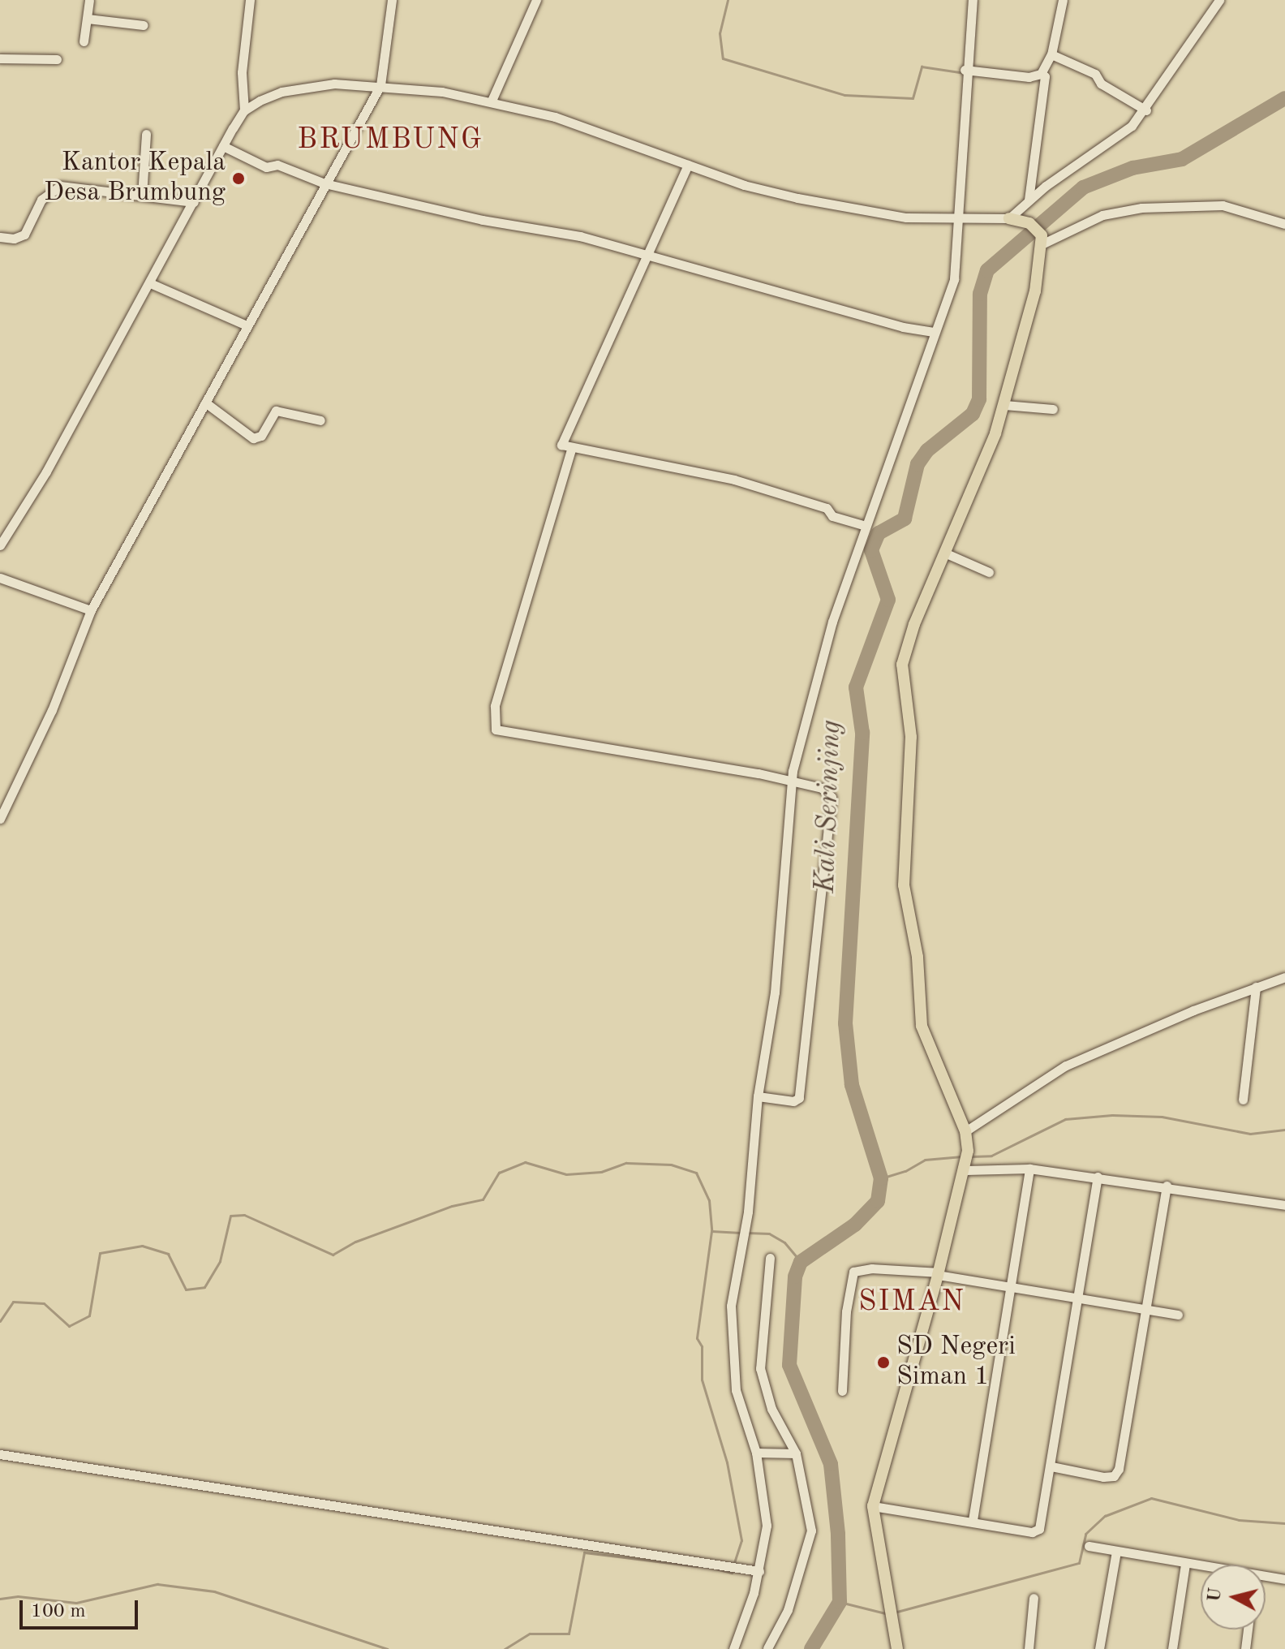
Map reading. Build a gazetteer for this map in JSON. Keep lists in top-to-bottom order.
{
  "districts": ["BRUMBUNG", "SIMAN"],
  "water": ["Kali Serinjing"],
  "places": ["Kantor Kepala Desa Brumbung", "SD Negeri Siman 1"],
  "scale_bar": "100 m",
  "north": "left"
}
